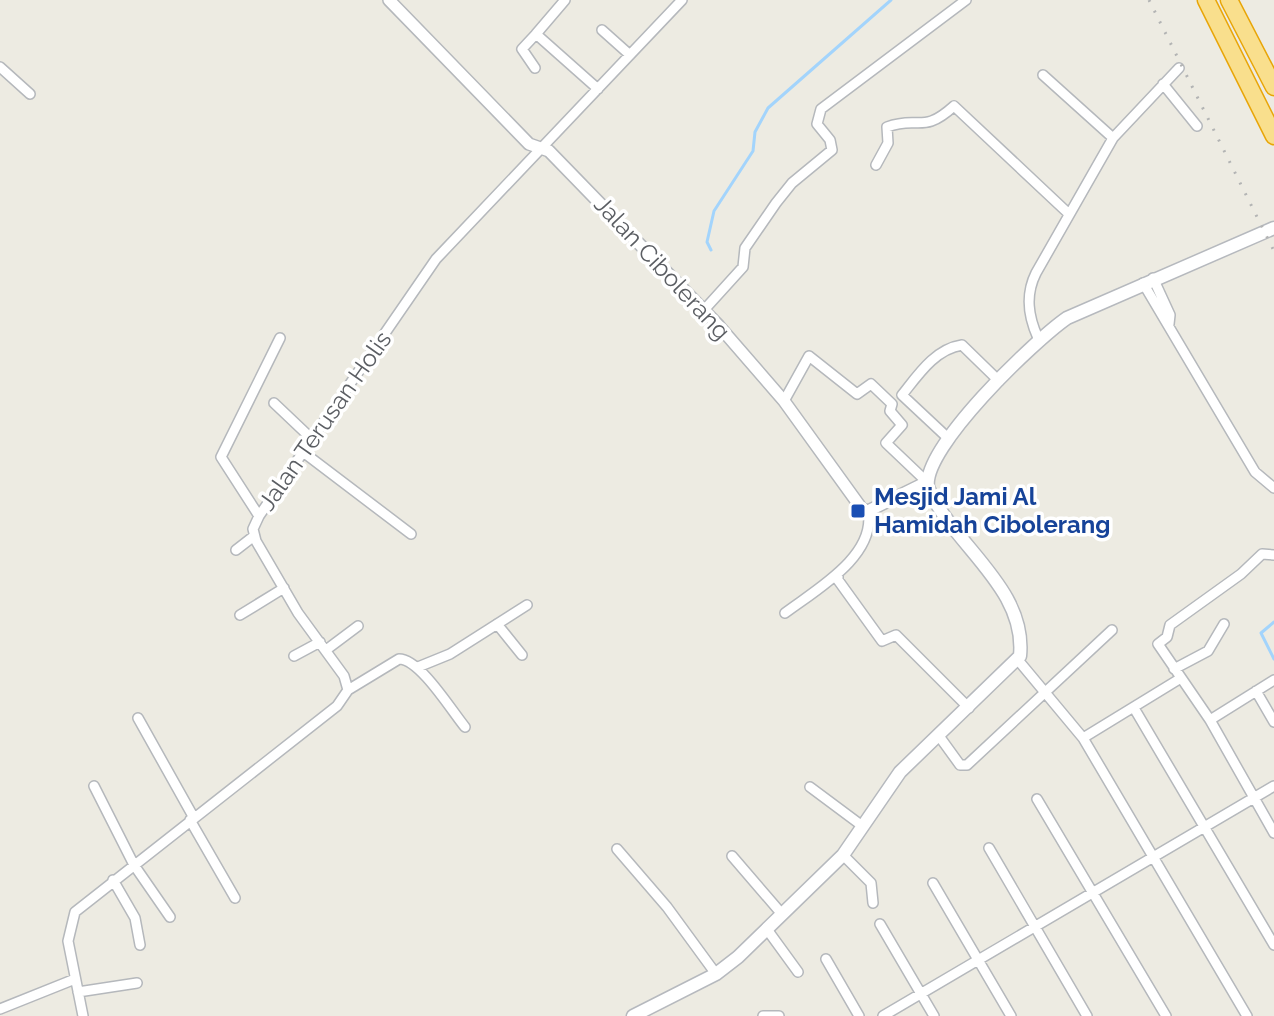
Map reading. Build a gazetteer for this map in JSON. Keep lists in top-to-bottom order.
{
  "streets": {
    "street": ["Jalan Cibolerang", "Jalan Terusan Holis"]
  },
  "crossings": [
    ["Jalan Cibolerang", "Jalan Terusan Holis"]
  ],
  "places": {
    "transit": ["Mesjid Jami Al Hamidah Cibolerang"]
  }
}
